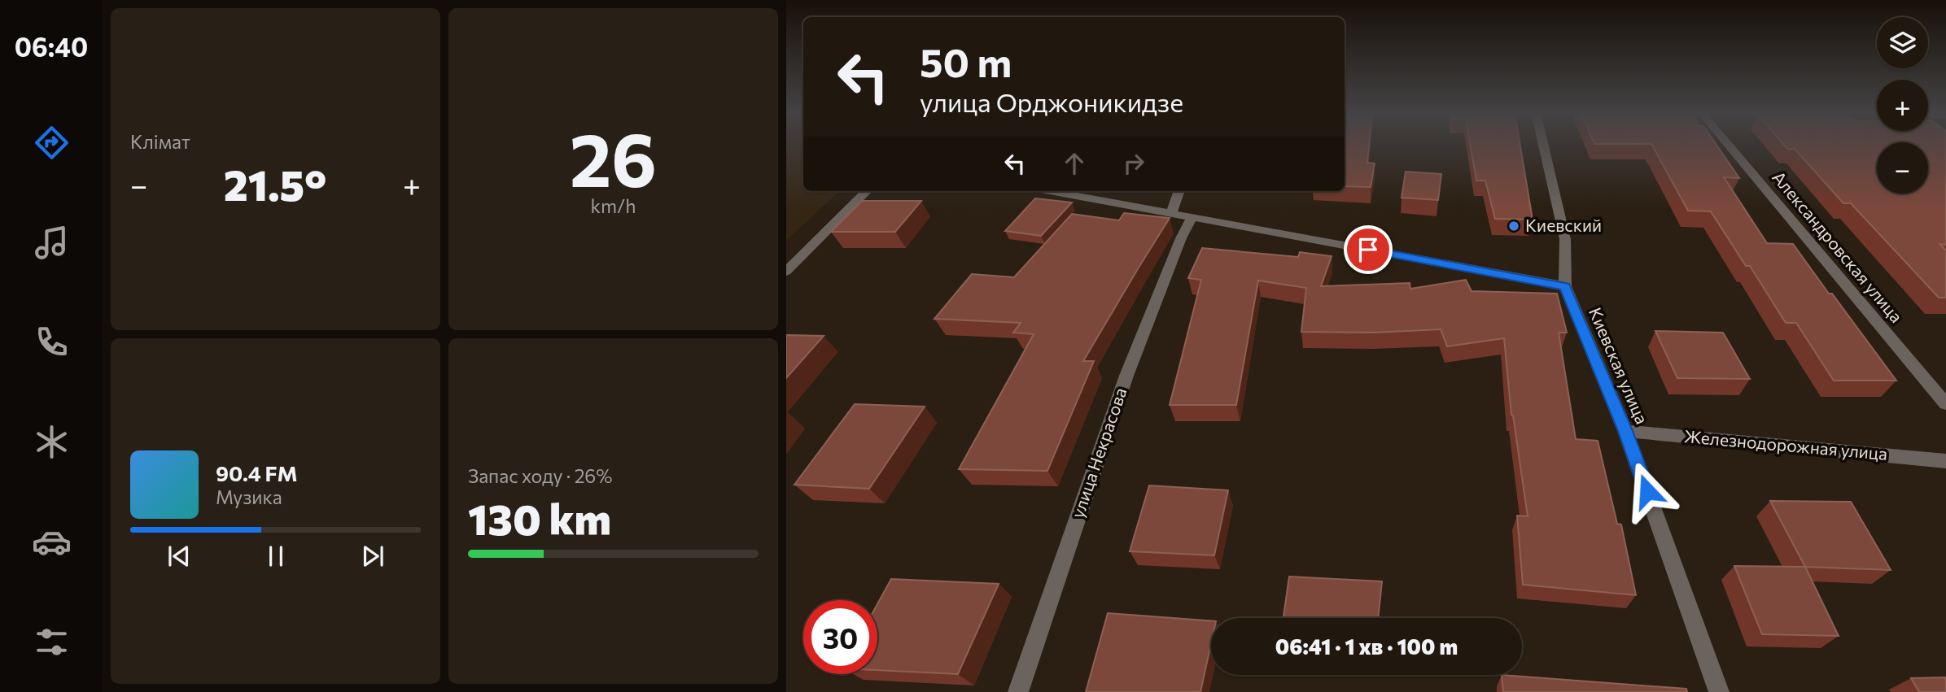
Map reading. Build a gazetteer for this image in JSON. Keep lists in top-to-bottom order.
{
  "streets": {
    "street": [
      "Александровская улица",
      "Киевская улица",
      "Железнодорожная улица",
      "улица Некрасова"
    ]
  },
  "crossings": [
    ["Киевская улица", "Железнодорожная улица"]
  ],
  "places": ["Киевский"],
  "page": {
    "tabs": "06:40",
    "tile": [
      "Клімат",
      ["26", "km/h"],
      ["Запас ходу · 26%", "130 km"]
    ],
    "map_buttons": ["+", "−"],
    "turn": ["50 m", "улица Орджоникидзе"],
    "heat": ["−", "21.5°", "+"],
    "song": ["90.4 FM", "Музика"],
    "limit": "30",
    "trip": "06:41 · 1 хв · 100 m"
  }
}
